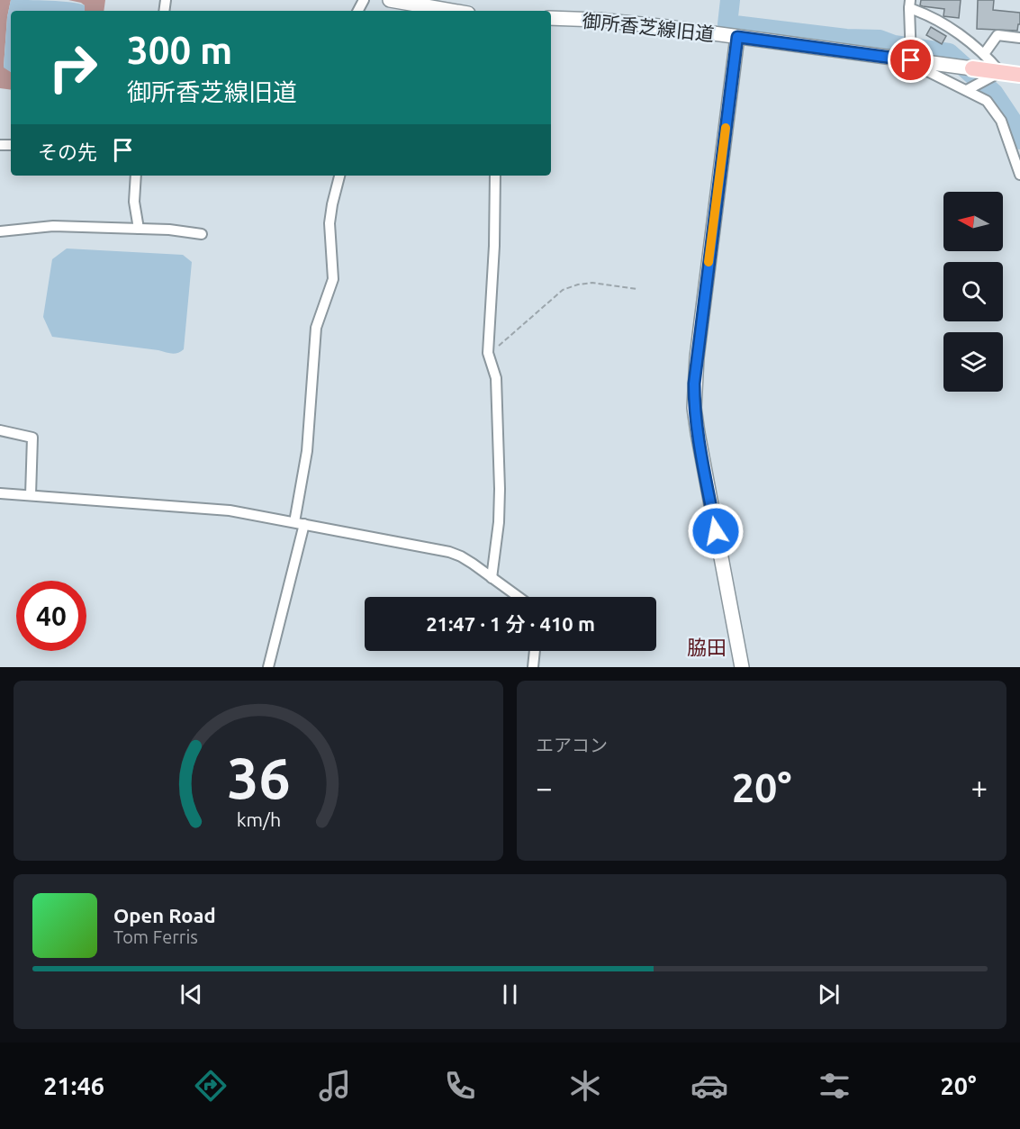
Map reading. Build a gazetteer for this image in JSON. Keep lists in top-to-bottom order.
{
  "streets": {
    "street": ["御所香芝線旧道"]
  },
  "districts": ["脇田"],
  "north": "left",
  "page": {
    "turn": ["300 m", "御所香芝線旧道"],
    "then": "その先",
    "limit": "40",
    "trip": "21:47 · 1 分 · 410 m",
    "tile": "エアコン",
    "heat": ["−", "20°", "+"],
    "song": ["Open Road", "Tom Ferris"],
    "tabs": ["21:46", "20°"],
    "gauge": ["36", "km/h"]
  }
}
